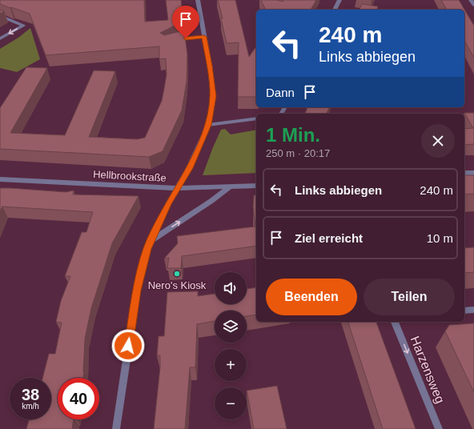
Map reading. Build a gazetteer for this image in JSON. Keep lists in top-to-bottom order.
{
  "streets": {
    "street": ["Hellbrookstraße", "Harzensweg"]
  },
  "one_way": ["Harzensweg"],
  "places": ["Nero's Kiosk"],
  "page": {
    "turn": ["240 m", "Links abbiegen"],
    "then": "Dann",
    "heading": ["1 Min.", "250 m · 20:17"],
    "list": [
      {
        "name": "Links abbiegen",
        "value": "240 m"
      },
      {
        "name": "Ziel erreicht",
        "value": "10 m"
      }
    ],
    "map_buttons": ["+", "−"],
    "buttons": ["Beenden", "Teilen"],
    "speed": "38 km/h",
    "limit": "40"
  }
}
